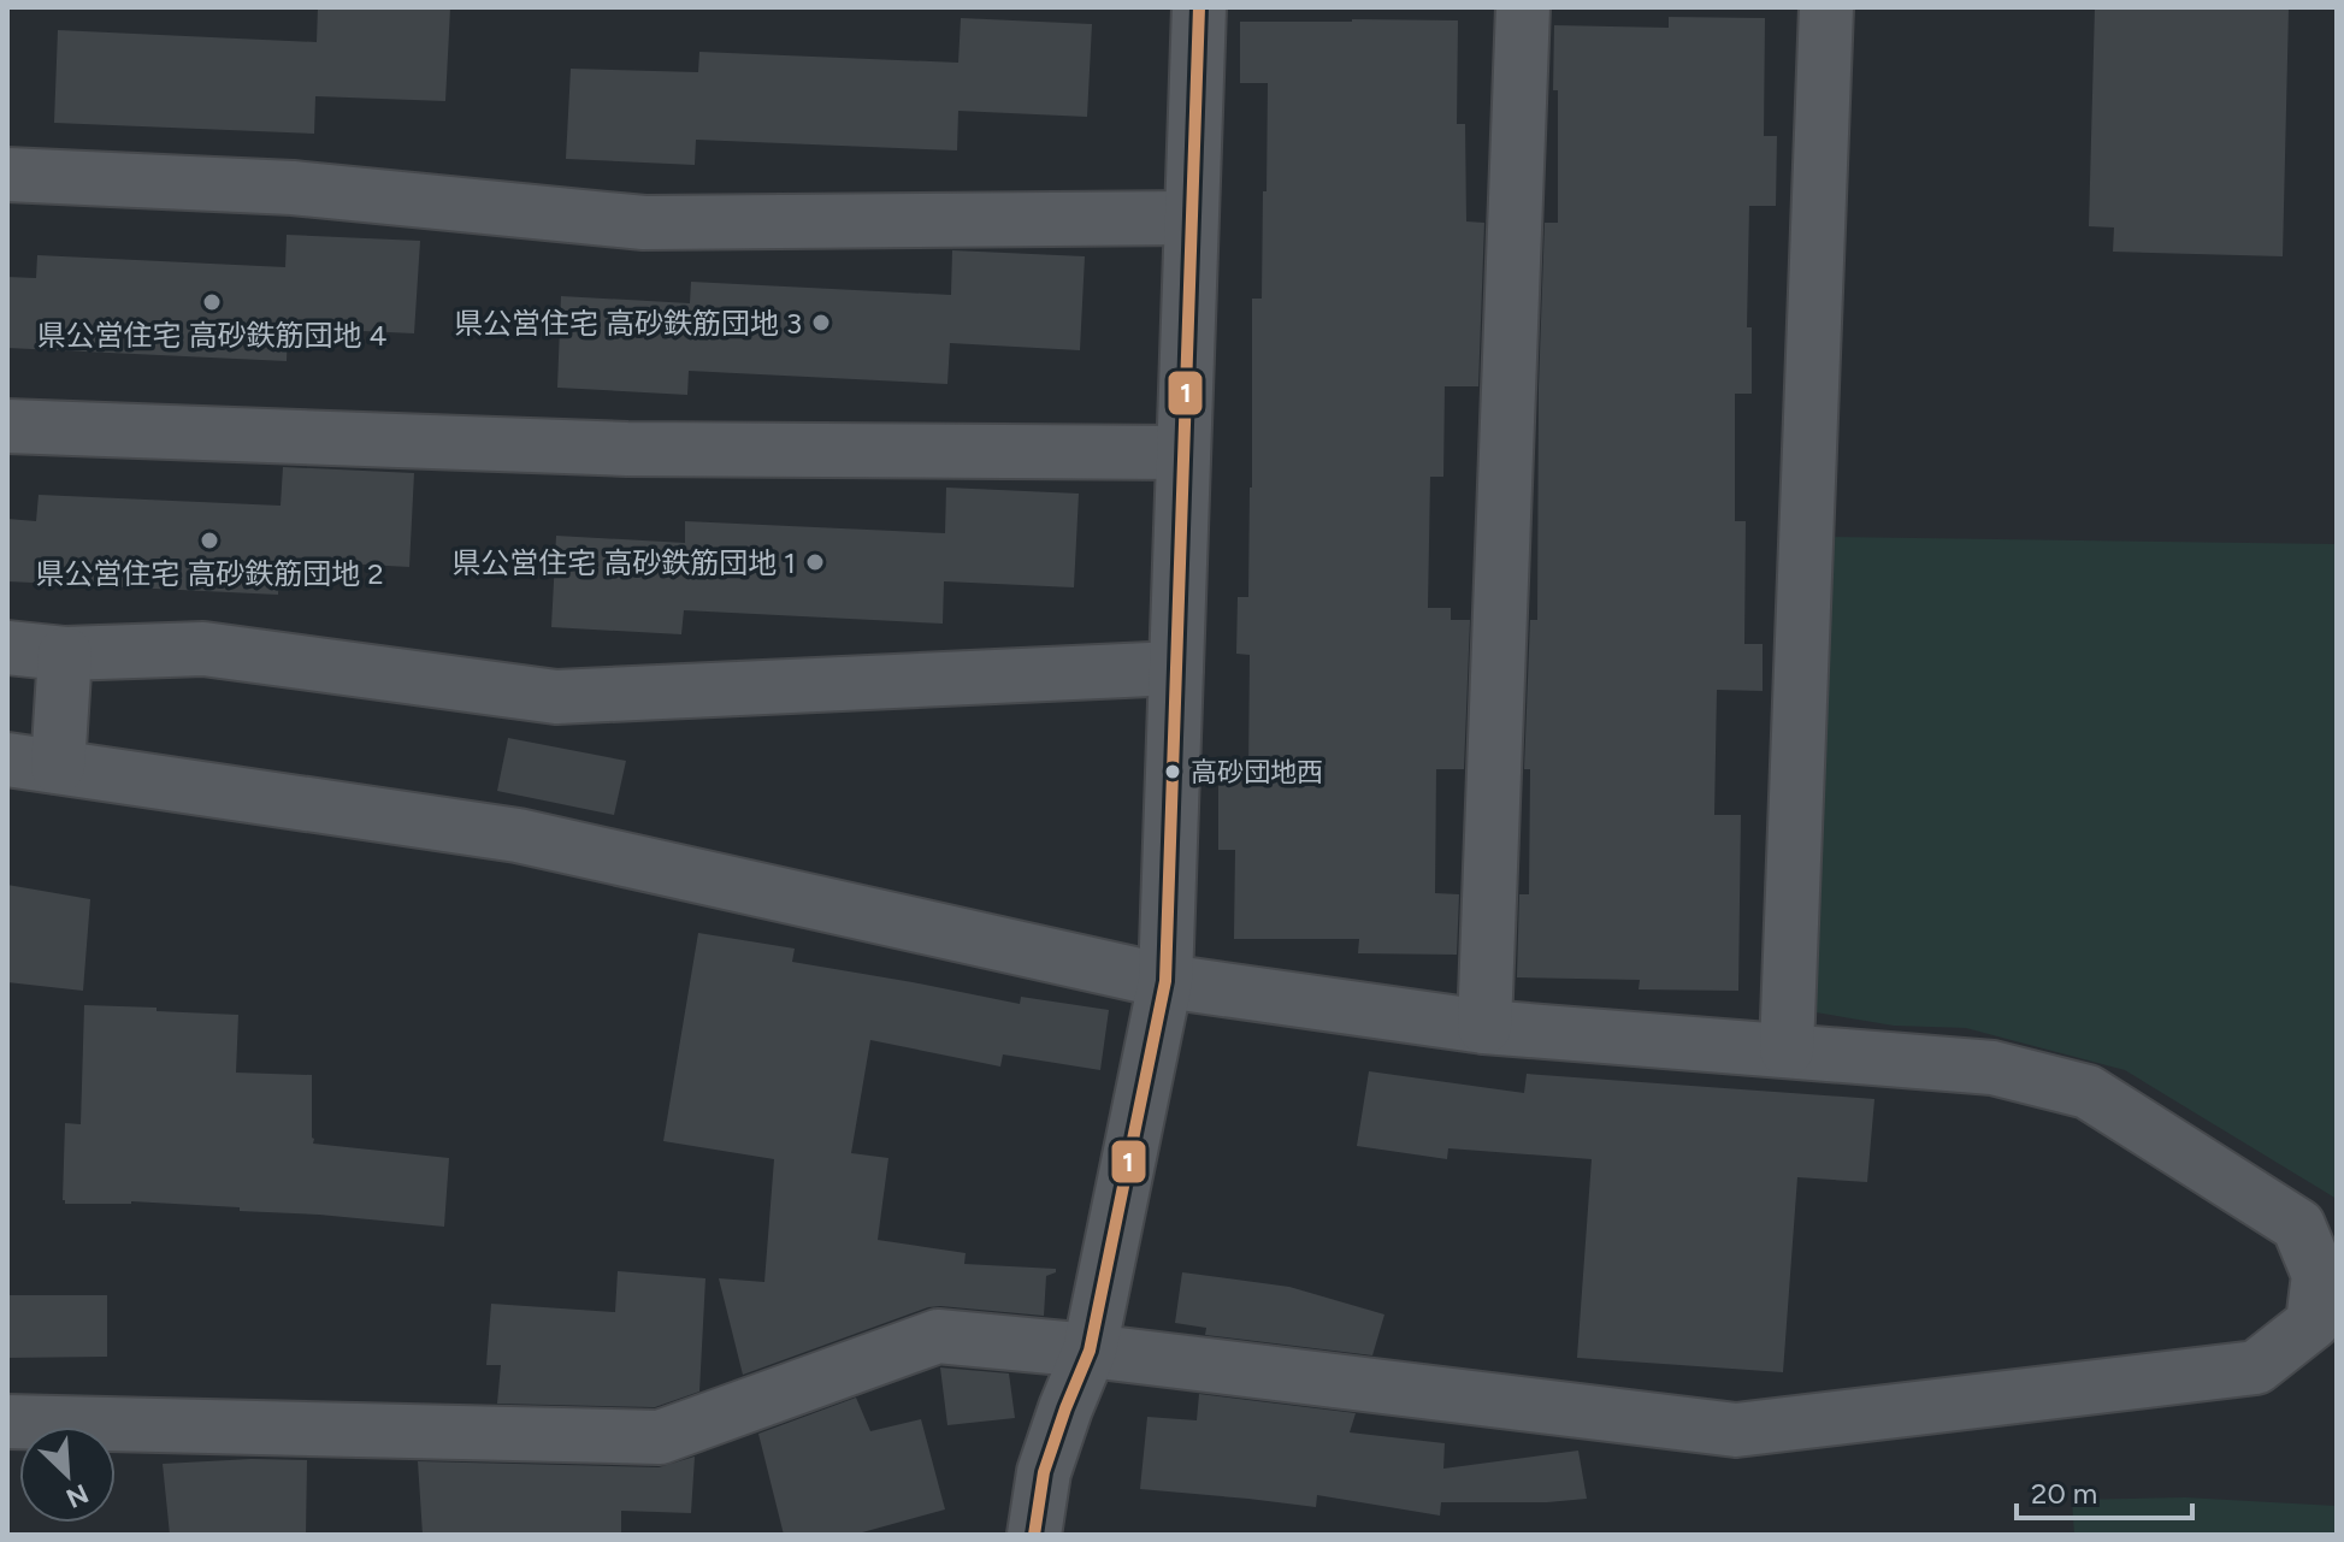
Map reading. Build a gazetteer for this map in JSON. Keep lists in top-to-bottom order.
{
  "places": [
    "県公営住宅 高砂鉄筋団地 4",
    "県公営住宅 高砂鉄筋団地 3",
    "県公営住宅 高砂鉄筋団地 2",
    "県公営住宅 高砂鉄筋団地 1",
    "高砂団地西"
  ],
  "lines": ["transit line 1"],
  "scale_bar": "20 m",
  "north": "bottom right"
}
